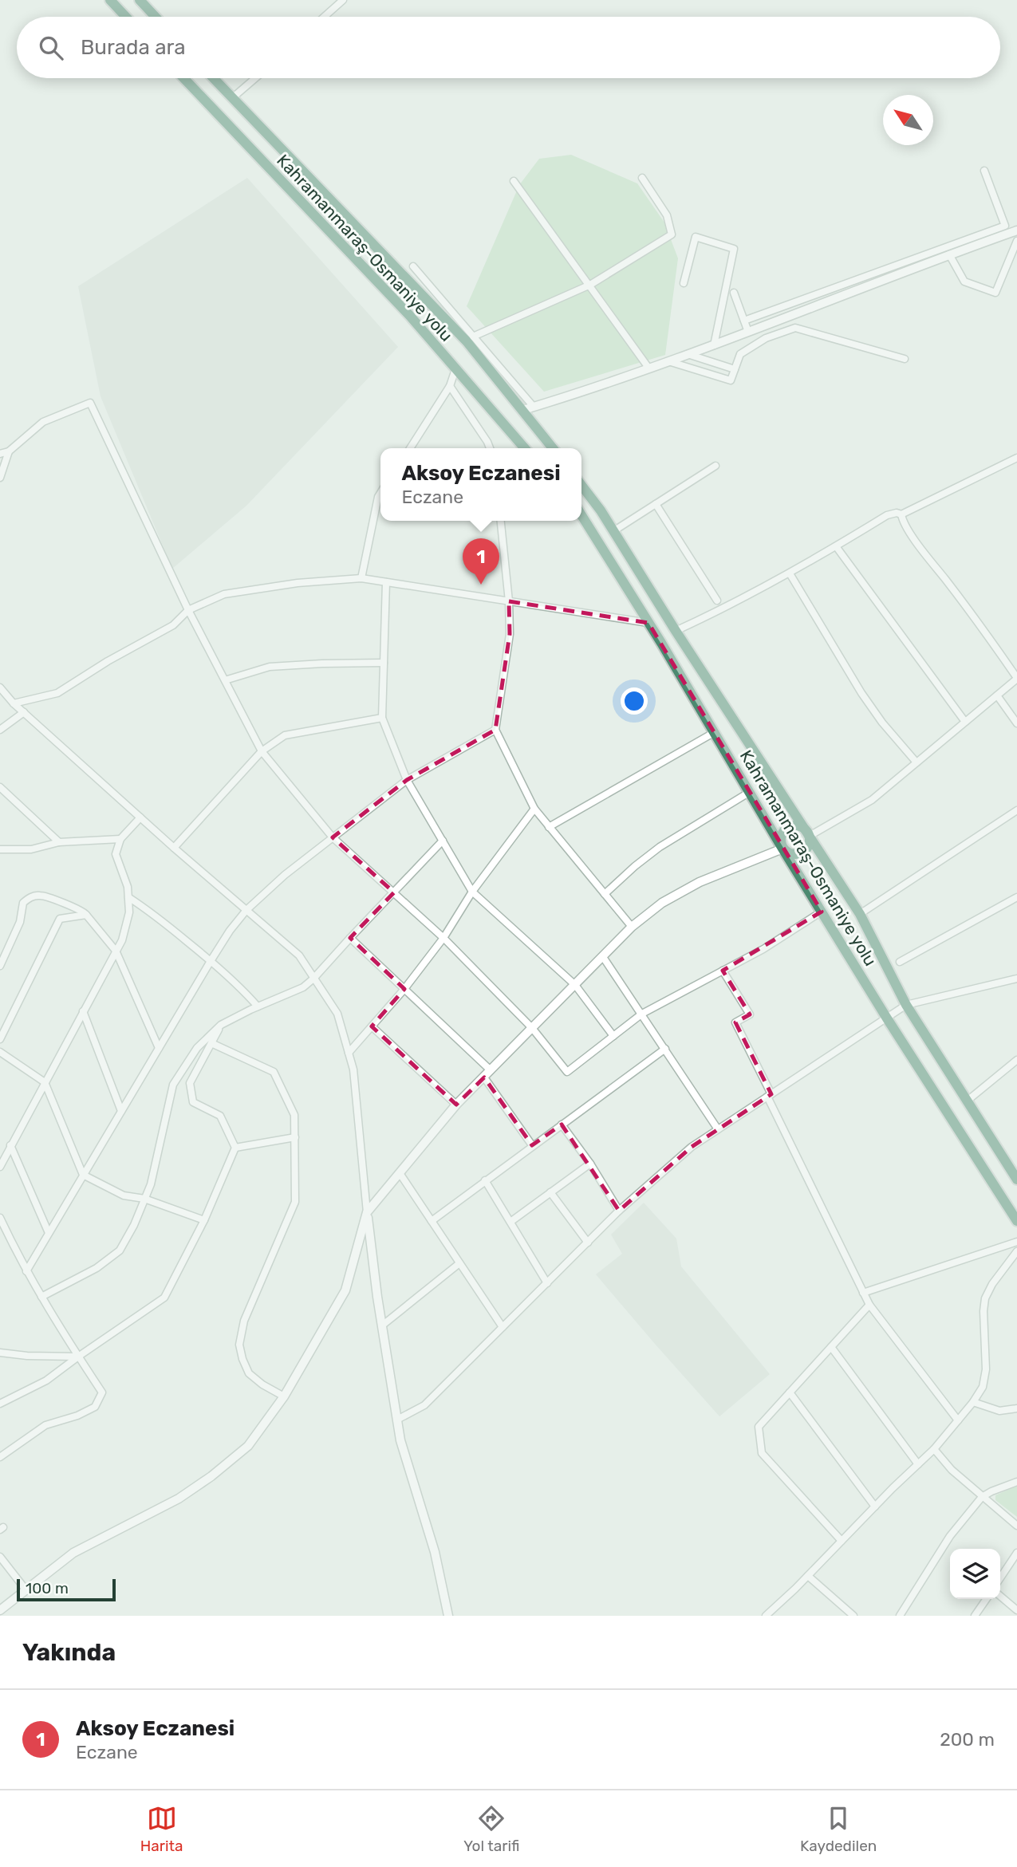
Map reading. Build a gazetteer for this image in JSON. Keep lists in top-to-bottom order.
{
  "streets": {
    "highway": ["Kahramanmaraş-Osmaniye yolu"]
  },
  "scale_bar": "100 m",
  "north": "top left",
  "page": {
    "search": "Burada ara",
    "popup": ["Aksoy Eczanesi", "Eczane"],
    "pins": "1",
    "scale": "100 m",
    "heading": "Yakında",
    "list": [
      {
        "mark": "1",
        "name": "Aksoy Eczanesi",
        "note": "Eczane",
        "value": "200 m"
      }
    ],
    "nav": ["Harita", "Yol tarifi", "Kaydedilen"]
  }
}
